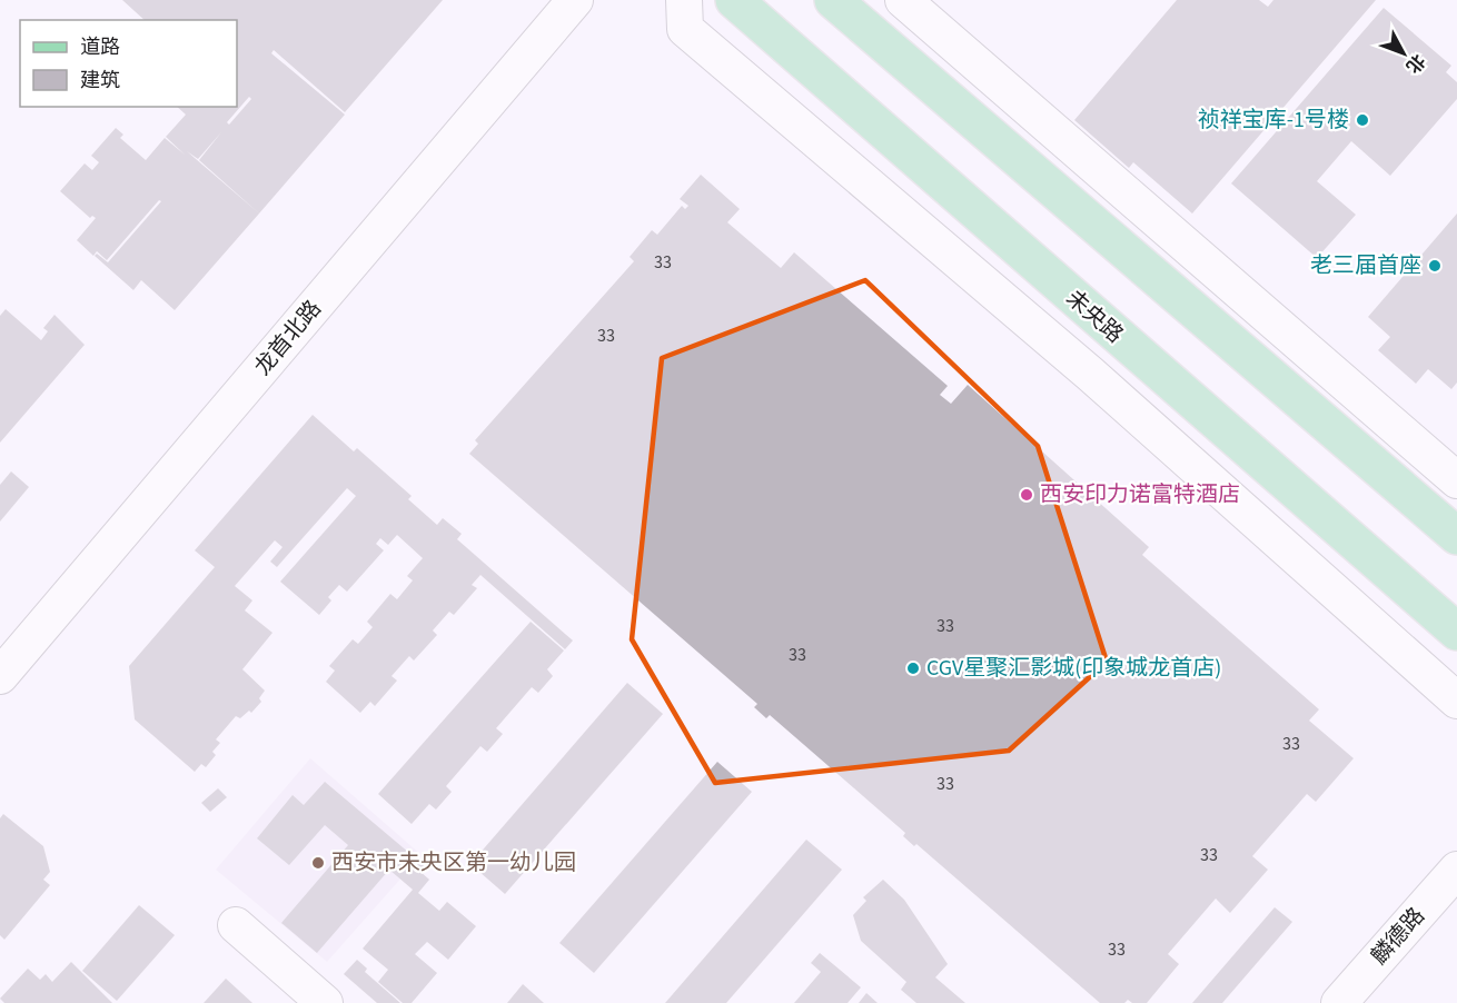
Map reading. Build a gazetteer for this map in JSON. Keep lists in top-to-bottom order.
{
  "streets": {
    "main road": ["未央路"],
    "street": ["龙首北路", "麟德路"]
  },
  "places": [
    "祯祥宝库-1号楼",
    "老三届首座",
    "西安印力诺富特酒店",
    "CGV星聚汇影城(印象城龙首店)",
    "西安市未央区第一幼儿园"
  ],
  "house_numbers": [
    "33",
    "33",
    "33",
    "33",
    "33",
    "33",
    "33",
    "33"
  ],
  "legend": ["道路", "建筑"],
  "north": "bottom right"
}
